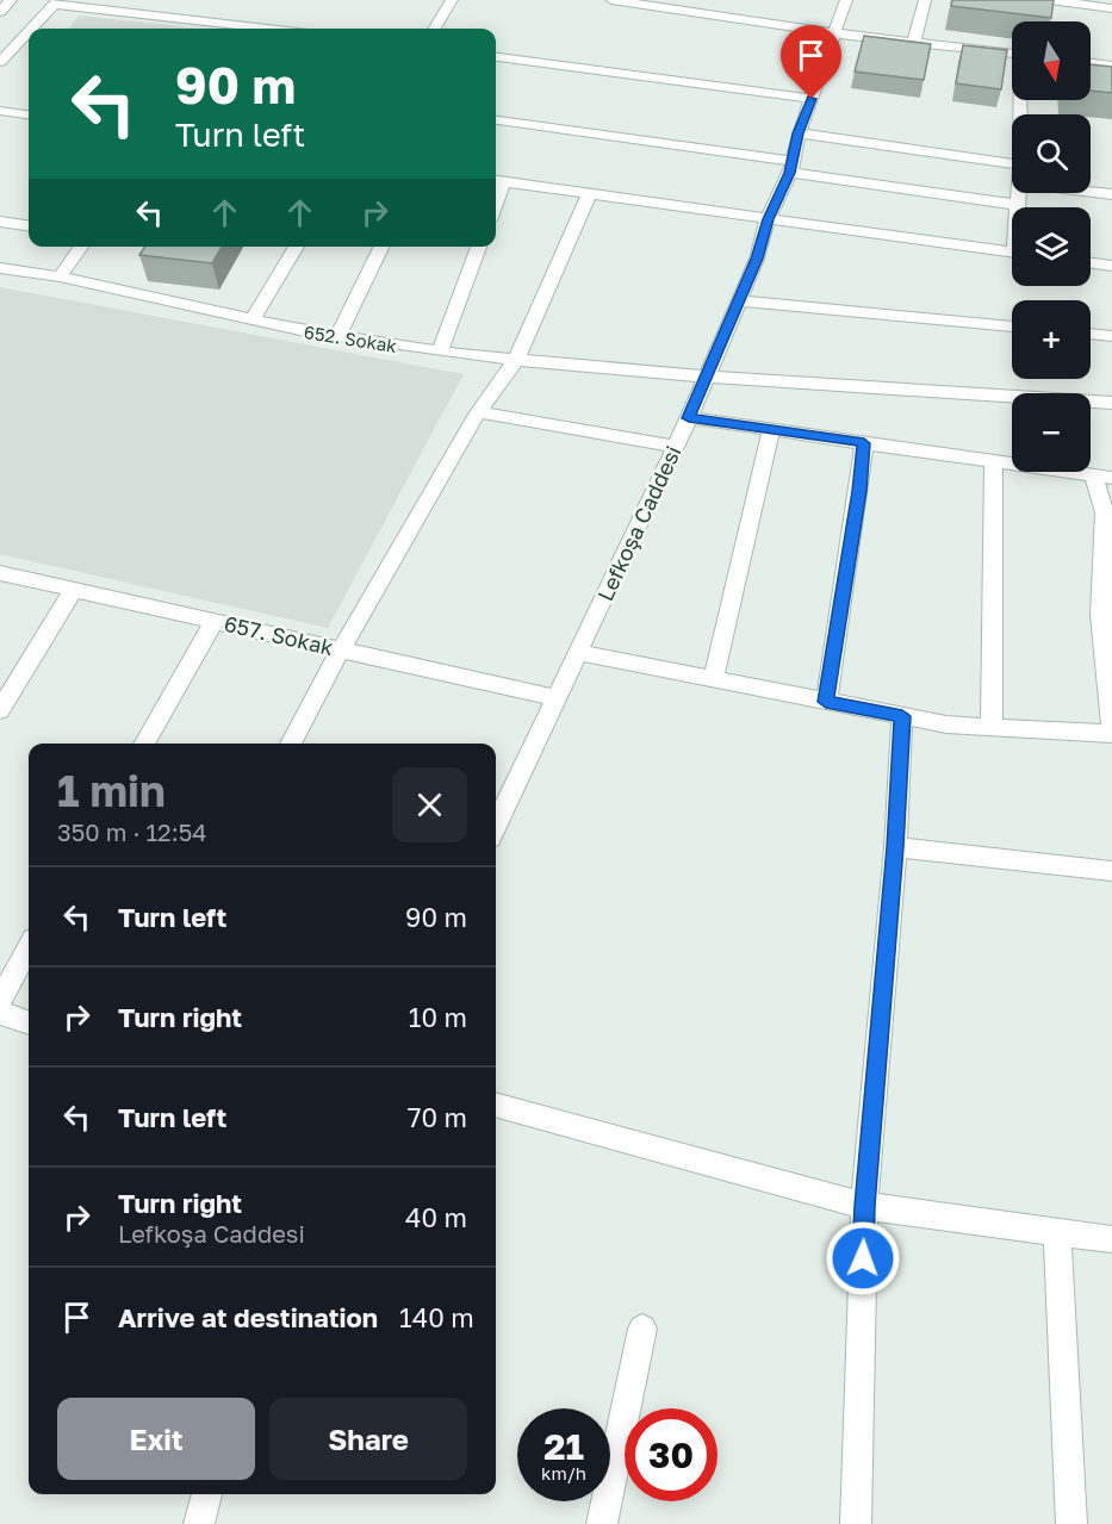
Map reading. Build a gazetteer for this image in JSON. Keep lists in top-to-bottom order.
{
  "streets": {
    "street": ["652. Sokak", "Lefkoşa Caddesi", "657. Sokak"]
  },
  "crossings": [
    ["652. Sokak", "Lefkoşa Caddesi"],
    ["Lefkoşa Caddesi", "657. Sokak"]
  ],
  "north": "bottom",
  "page": {
    "map_buttons": ["+", "−"],
    "turn": ["90 m", "Turn left"],
    "heading": ["1 min", "350 m · 12:54"],
    "list": [
      {
        "name": "Turn left",
        "value": "90 m"
      },
      {
        "name": "Turn right",
        "value": "10 m"
      },
      {
        "name": "Turn left",
        "value": "70 m"
      },
      {
        "name": "Turn right",
        "note": "Lefkoşa Caddesi",
        "value": "40 m"
      },
      {
        "name": "Arrive at destination",
        "value": "140 m"
      }
    ],
    "buttons": ["Exit", "Share"],
    "speed": "21 km/h",
    "limit": "30"
  }
}
